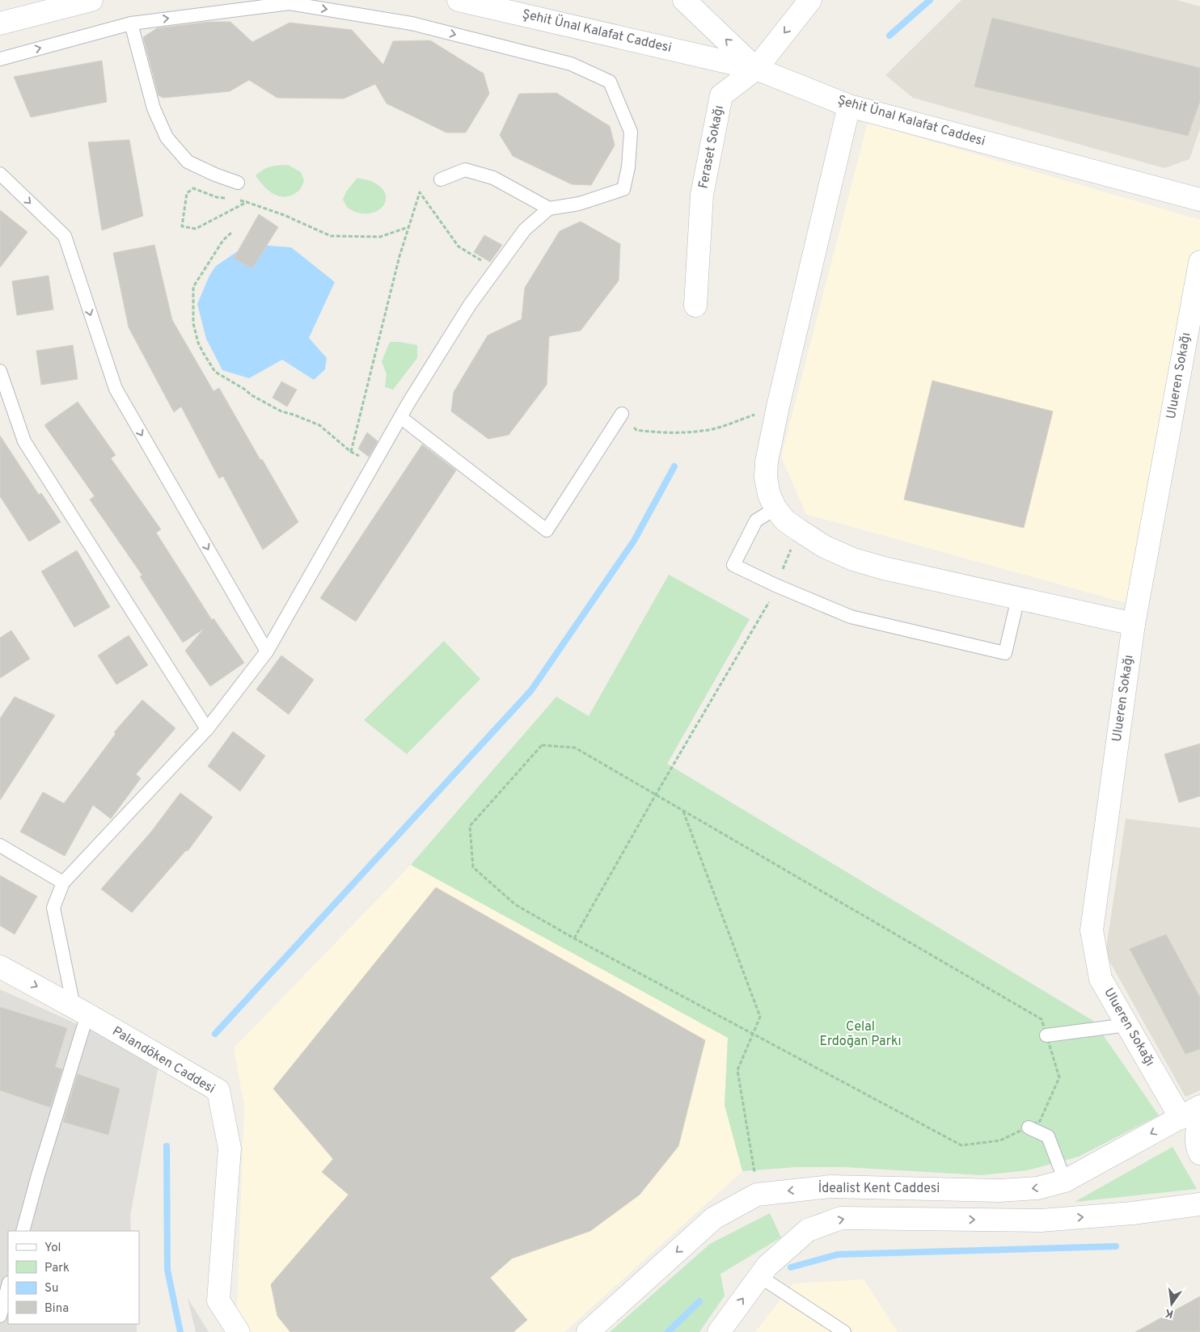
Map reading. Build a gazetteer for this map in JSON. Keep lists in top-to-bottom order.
{
  "streets": {
    "street": [
      "Şehit Ünal Kalafat Caddesi",
      "Feraset Sokağı",
      "Ulueren Sokağı",
      "Palandöken Caddesi",
      "İdealist Kent Caddesi"
    ]
  },
  "crossings": [
    ["Şehit Ünal Kalafat Caddesi", "Feraset Sokağı"],
    ["Ulueren Sokağı", "İdealist Kent Caddesi"]
  ],
  "parks": ["Celal Erdoğan Parkı"],
  "legend": [
    "Yol",
    "Park",
    "Su",
    "Bina"
  ],
  "north": "bottom"
}
